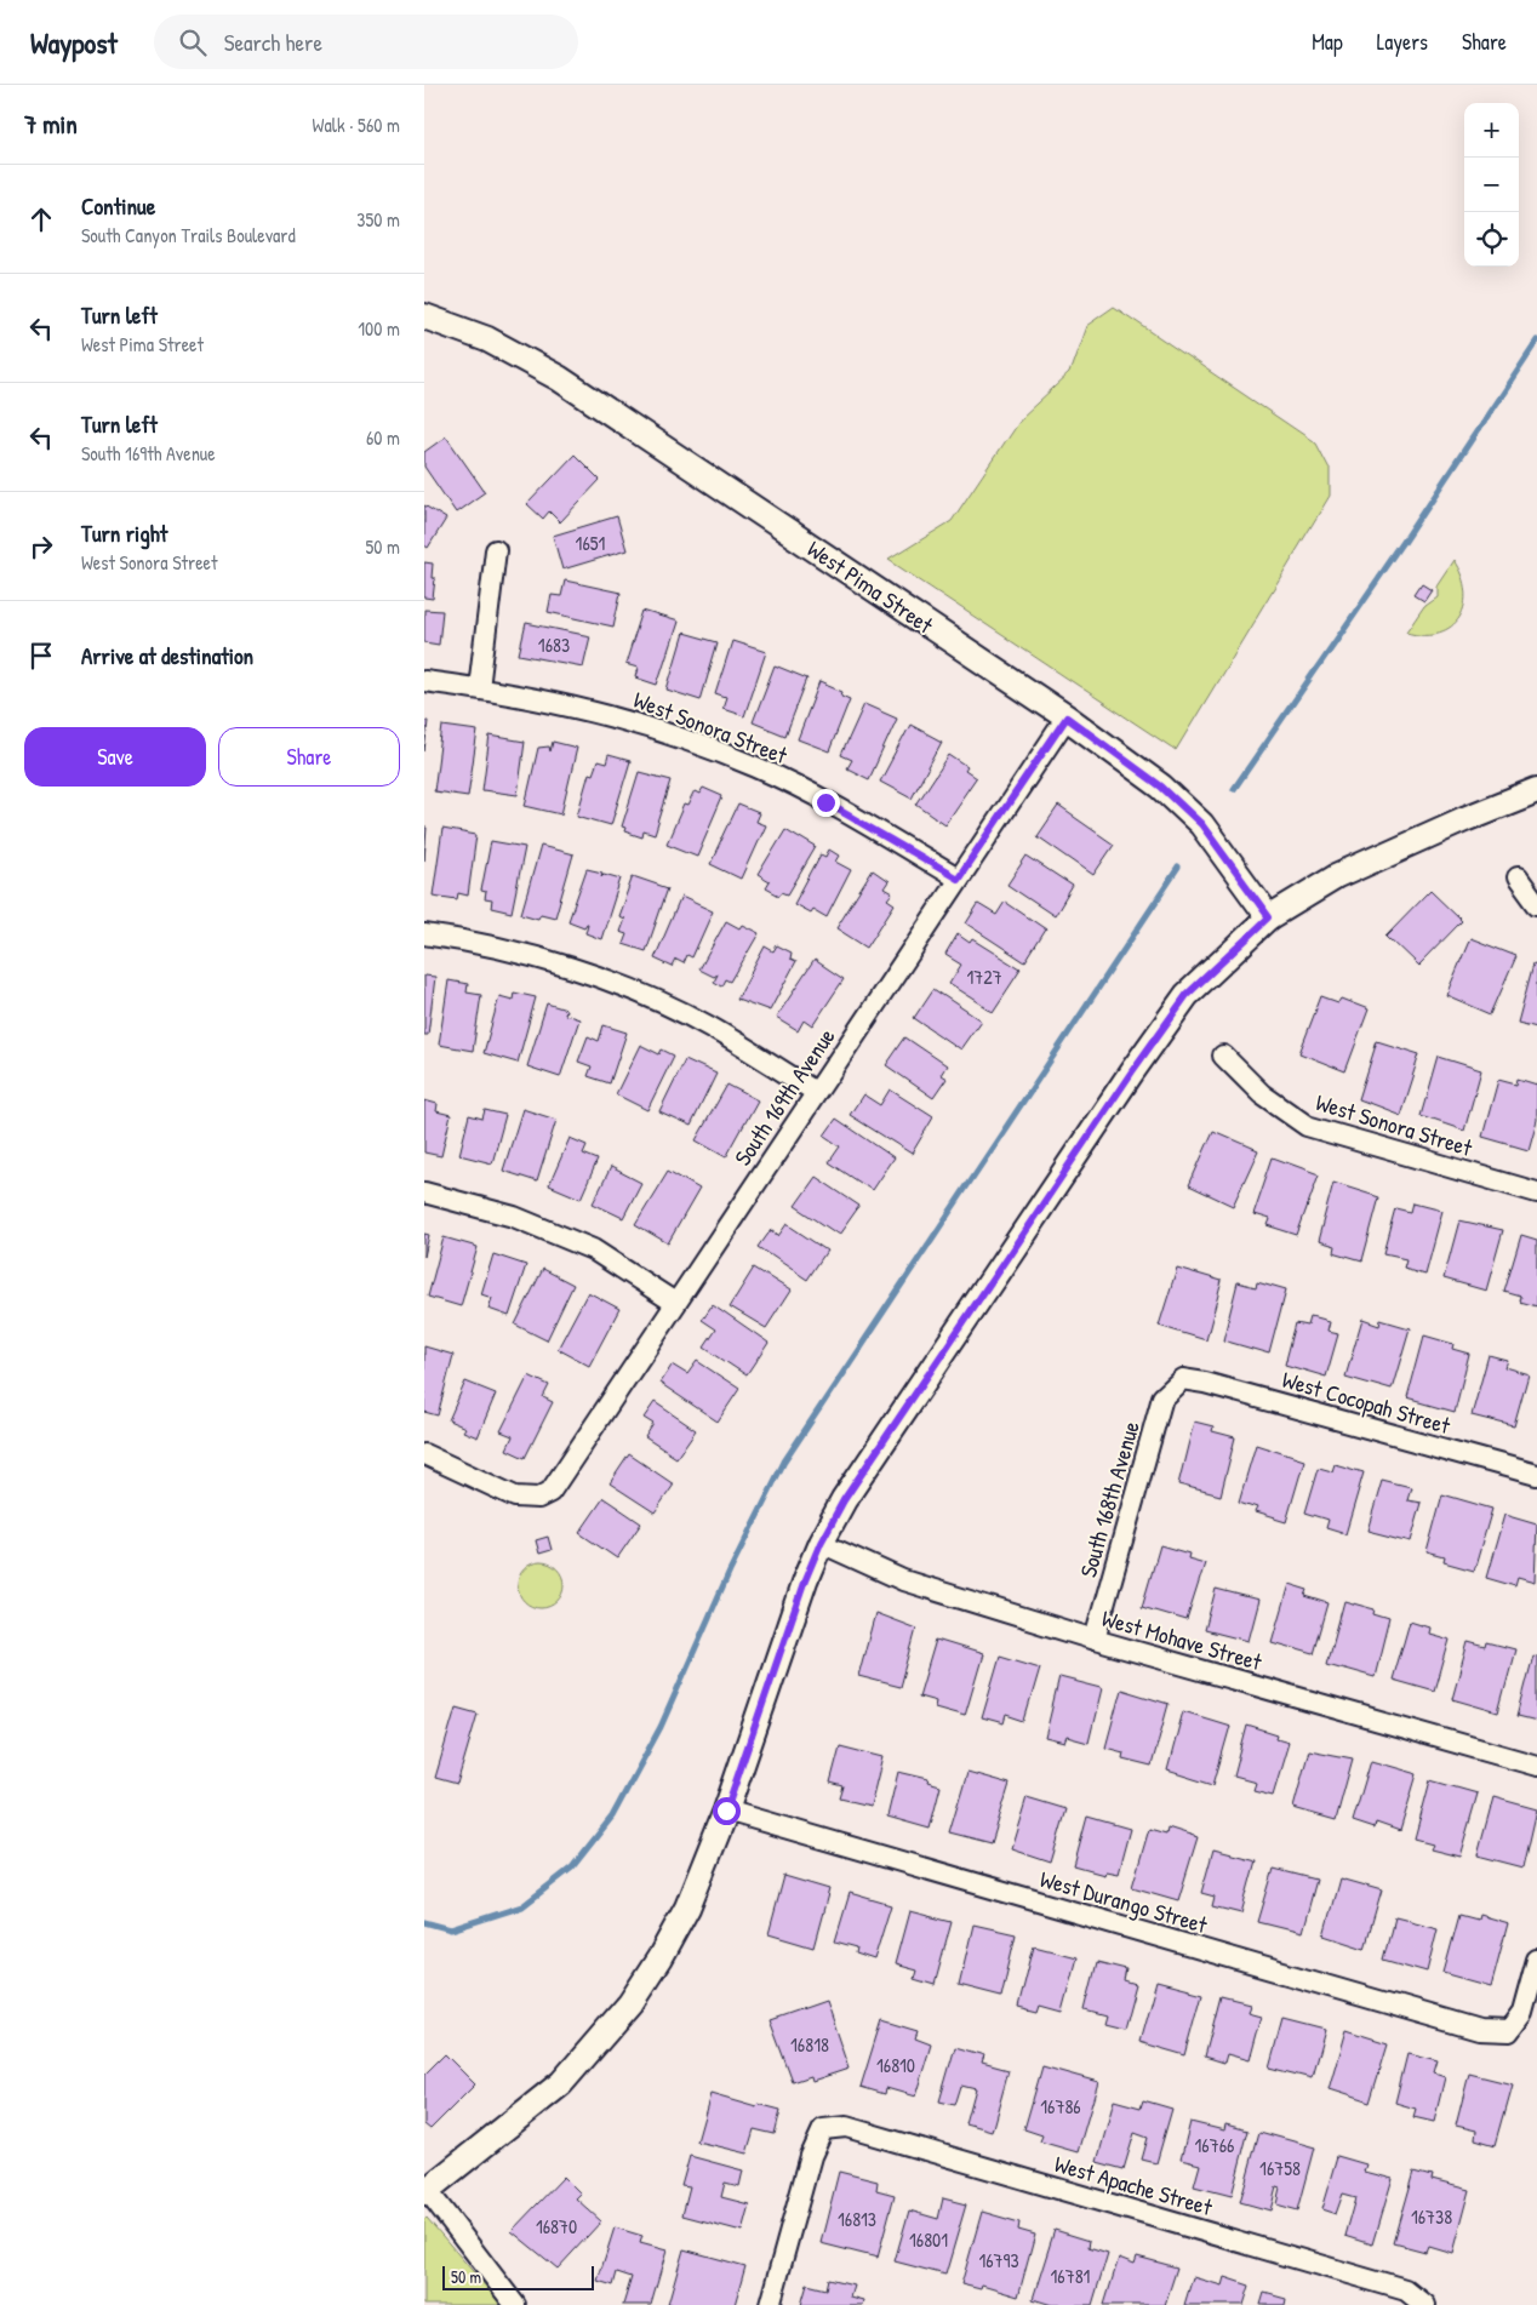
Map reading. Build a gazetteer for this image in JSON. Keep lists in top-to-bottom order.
{
  "streets": {
    "street": [
      "West Pima Street",
      "West Sonora Street",
      "South 169th Avenue",
      "West Cocopah Street",
      "South 168th Avenue",
      "West Mohave Street",
      "West Durango Street",
      "West Apache Street"
    ]
  },
  "crossings": [
    ["West Pima Street", "South 169th Avenue"],
    ["West Sonora Street", "South 169th Avenue"],
    ["West Cocopah Street", "South 168th Avenue"],
    ["South 168th Avenue", "West Mohave Street"]
  ],
  "house_numbers": [
    "1651",
    "1683",
    "1727",
    "16818",
    "16810",
    "16786",
    "16766",
    "16758",
    "16738",
    "16813",
    "16870",
    "16801",
    "16793",
    "16781"
  ],
  "scale_bar": "50 m",
  "page": {
    "header": "Waypost",
    "search": "Search here",
    "nav": ["Map", "Layers", "Share"],
    "heading": ["7 min", "Walk · 560 m"],
    "map_buttons": ["+", "−"],
    "list": [
      ["Continue", "South Canyon Trails Boulevard", "350 m"],
      ["Turn left", "West Pima Street", "100 m"],
      ["Turn left", "South 169th Avenue", "60 m"],
      ["Turn right", "West Sonora Street", "50 m"],
      "Arrive at destination"
    ],
    "buttons": ["Save", "Share"],
    "scale": "50 m"
  }
}
